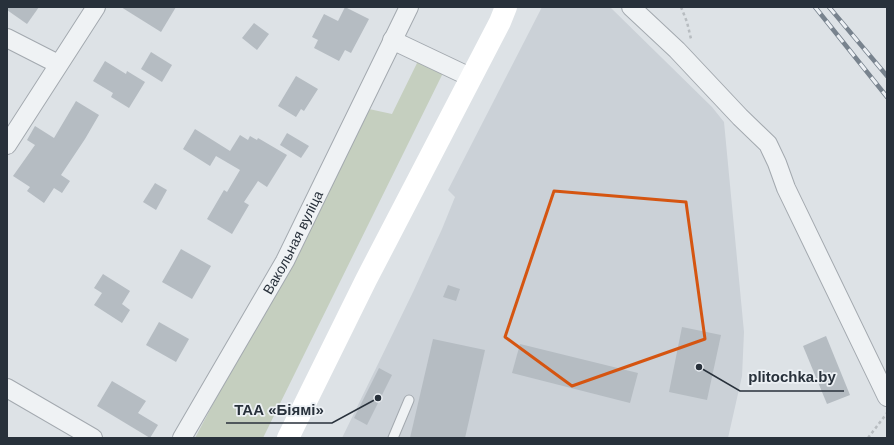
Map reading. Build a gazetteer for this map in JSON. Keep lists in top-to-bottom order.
{
  "streets": {
    "street": ["Вакольная вуліца"]
  },
  "places": ["plitochka.by", "ТАА «Біямі»"]
}
